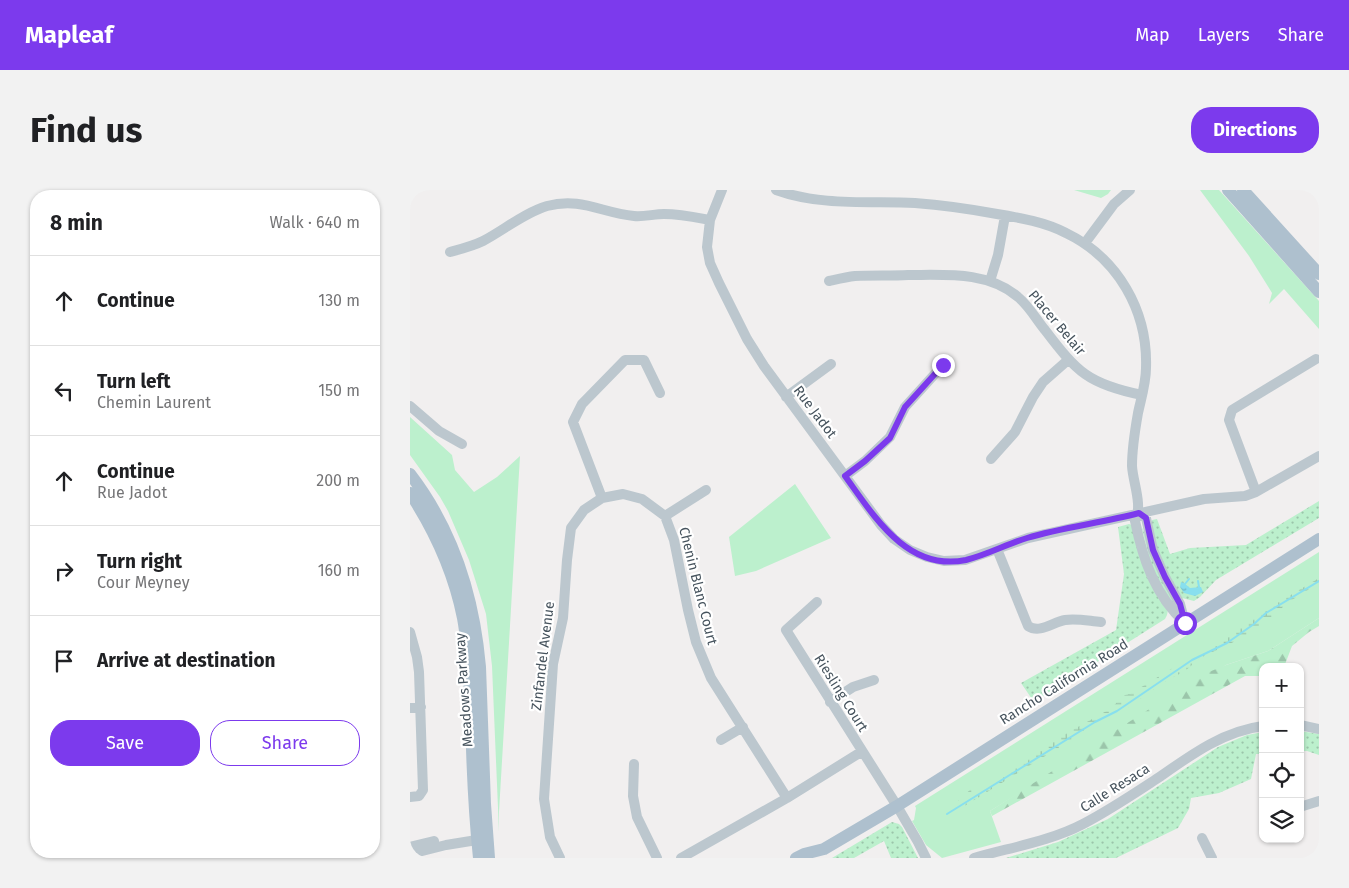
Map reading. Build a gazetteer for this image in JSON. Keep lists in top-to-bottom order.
{
  "streets": {
    "main road": ["Rancho California Road", "Meadows Parkway"],
    "street": [
      "Placer Belair",
      "Rue Jadot",
      "Chenin Blanc Court",
      "Zinfandel Avenue",
      "Riesling Court",
      "Calle Resaca"
    ]
  },
  "crossings": [
    ["Chenin Blanc Court", "Zinfandel Avenue"],
    ["Rancho California Road", "Riesling Court"]
  ],
  "page": {
    "header": "Mapleaf",
    "nav": ["Map", "Layers", "Share"],
    "buttons": [
      "Directions",
      ["Save", "Share"]
    ],
    "title": "Find us",
    "heading": ["8 min", "Walk · 640 m"],
    "list": [
      ["Continue", "130 m"],
      ["Turn left", "Chemin Laurent", "150 m"],
      ["Continue", "Rue Jadot", "200 m"],
      ["Turn right", "Cour Meyney", "160 m"],
      "Arrive at destination"
    ],
    "map_buttons": ["+", "−"]
  }
}
